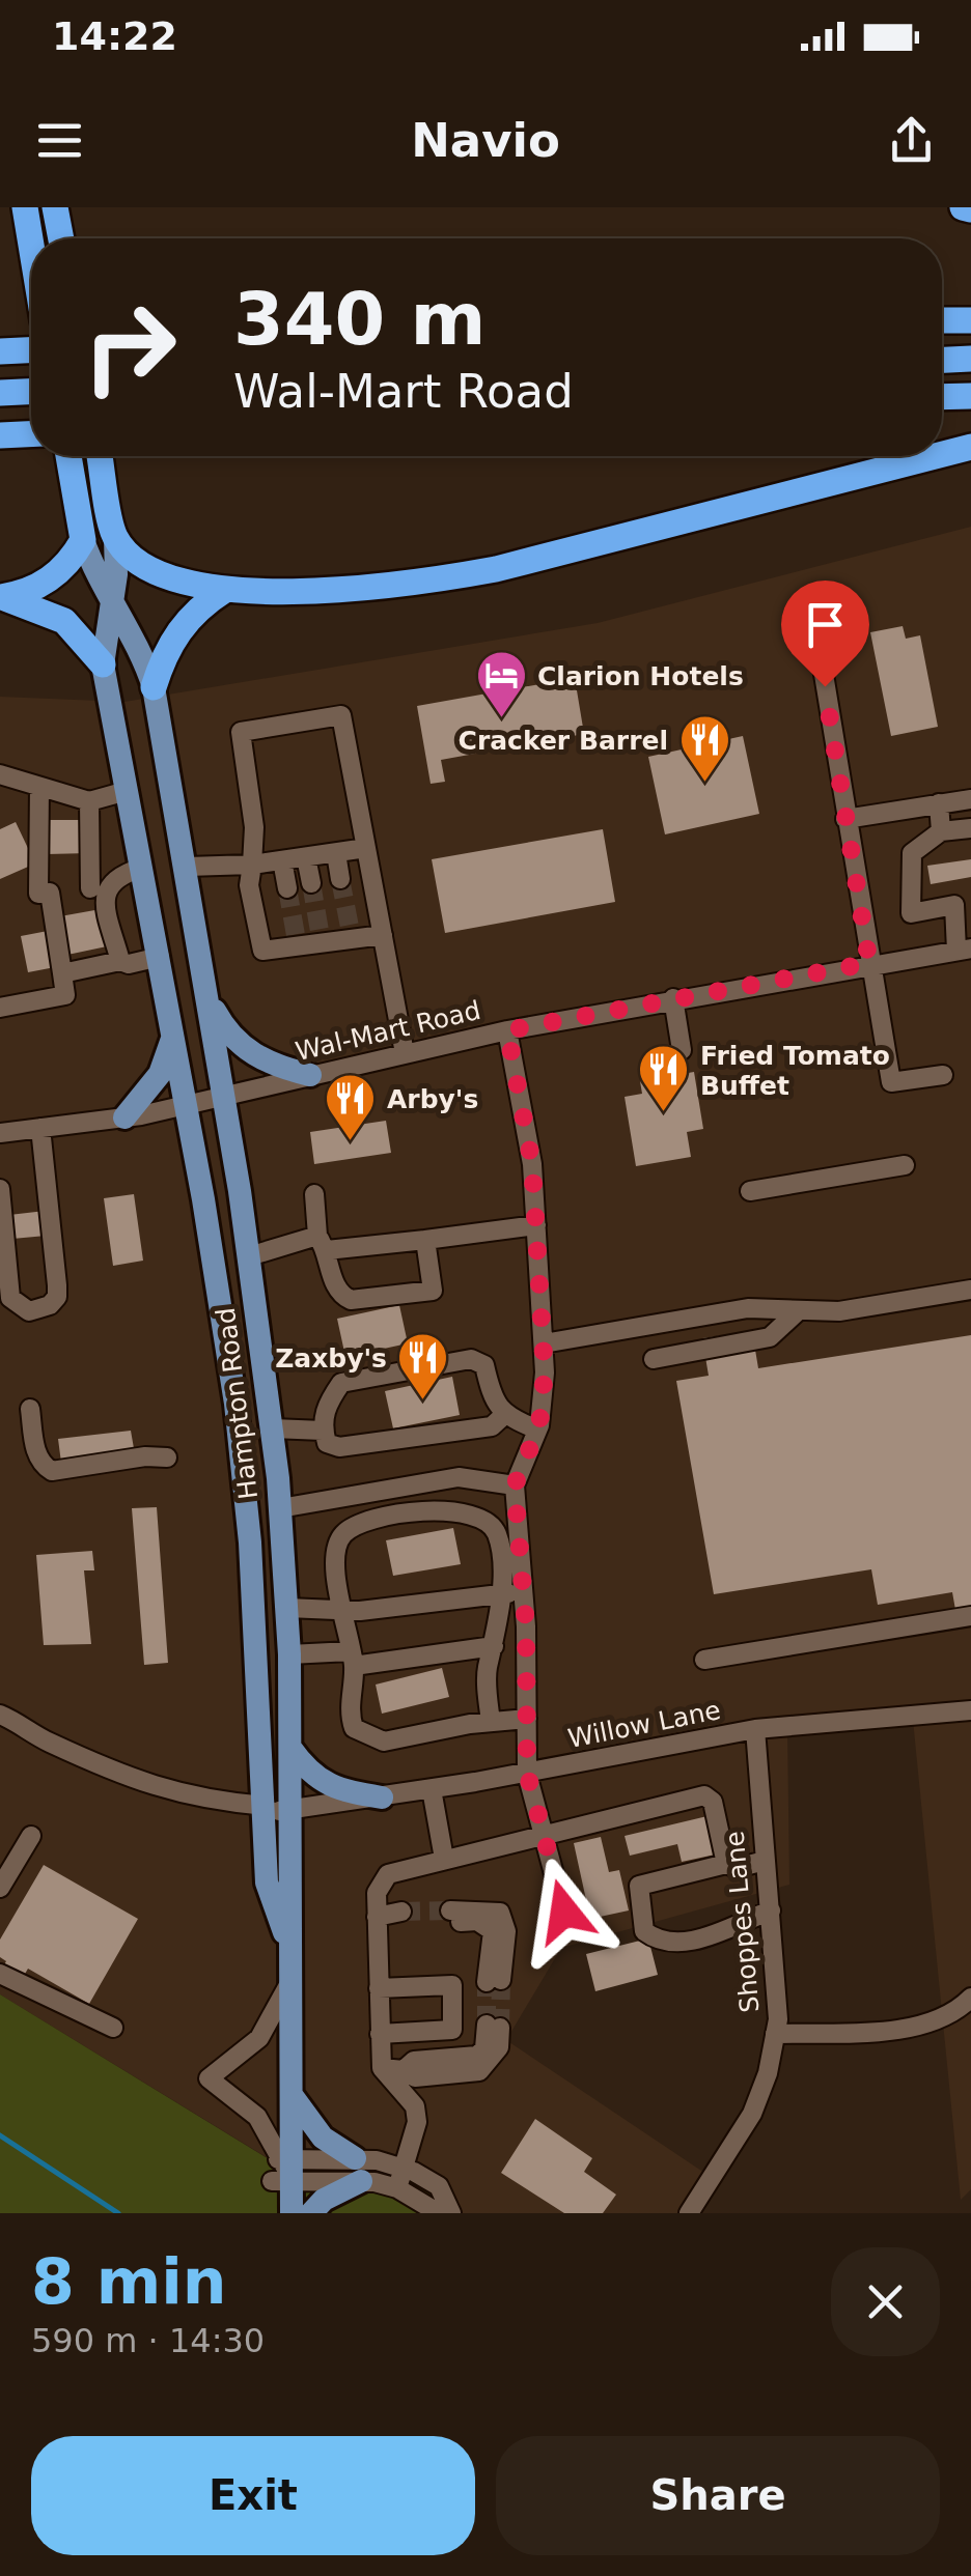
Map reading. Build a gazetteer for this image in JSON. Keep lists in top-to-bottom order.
{
  "streets": {
    "highway": ["Hampton Road"],
    "street": ["Wal-Mart Road", "Willow Lane", "Shoppes Lane"]
  },
  "crossings": [
    ["Wal-Mart Road", "Hampton Road"],
    ["Hampton Road", "Willow Lane"],
    ["Willow Lane", "Shoppes Lane"]
  ],
  "places": {
    "hotel": ["Clarion Hotels"],
    "restaurant": [
      "Cracker Barrel",
      "Fried Tomato Buffet",
      "Arby's",
      "Zaxby's"
    ]
  },
  "page": {
    "status": "14:22",
    "header": "Navio",
    "turn": ["340 m", "Wal-Mart Road"],
    "heading": ["8 min", "590 m · 14:30"],
    "buttons": ["Exit", "Share"]
  }
}
